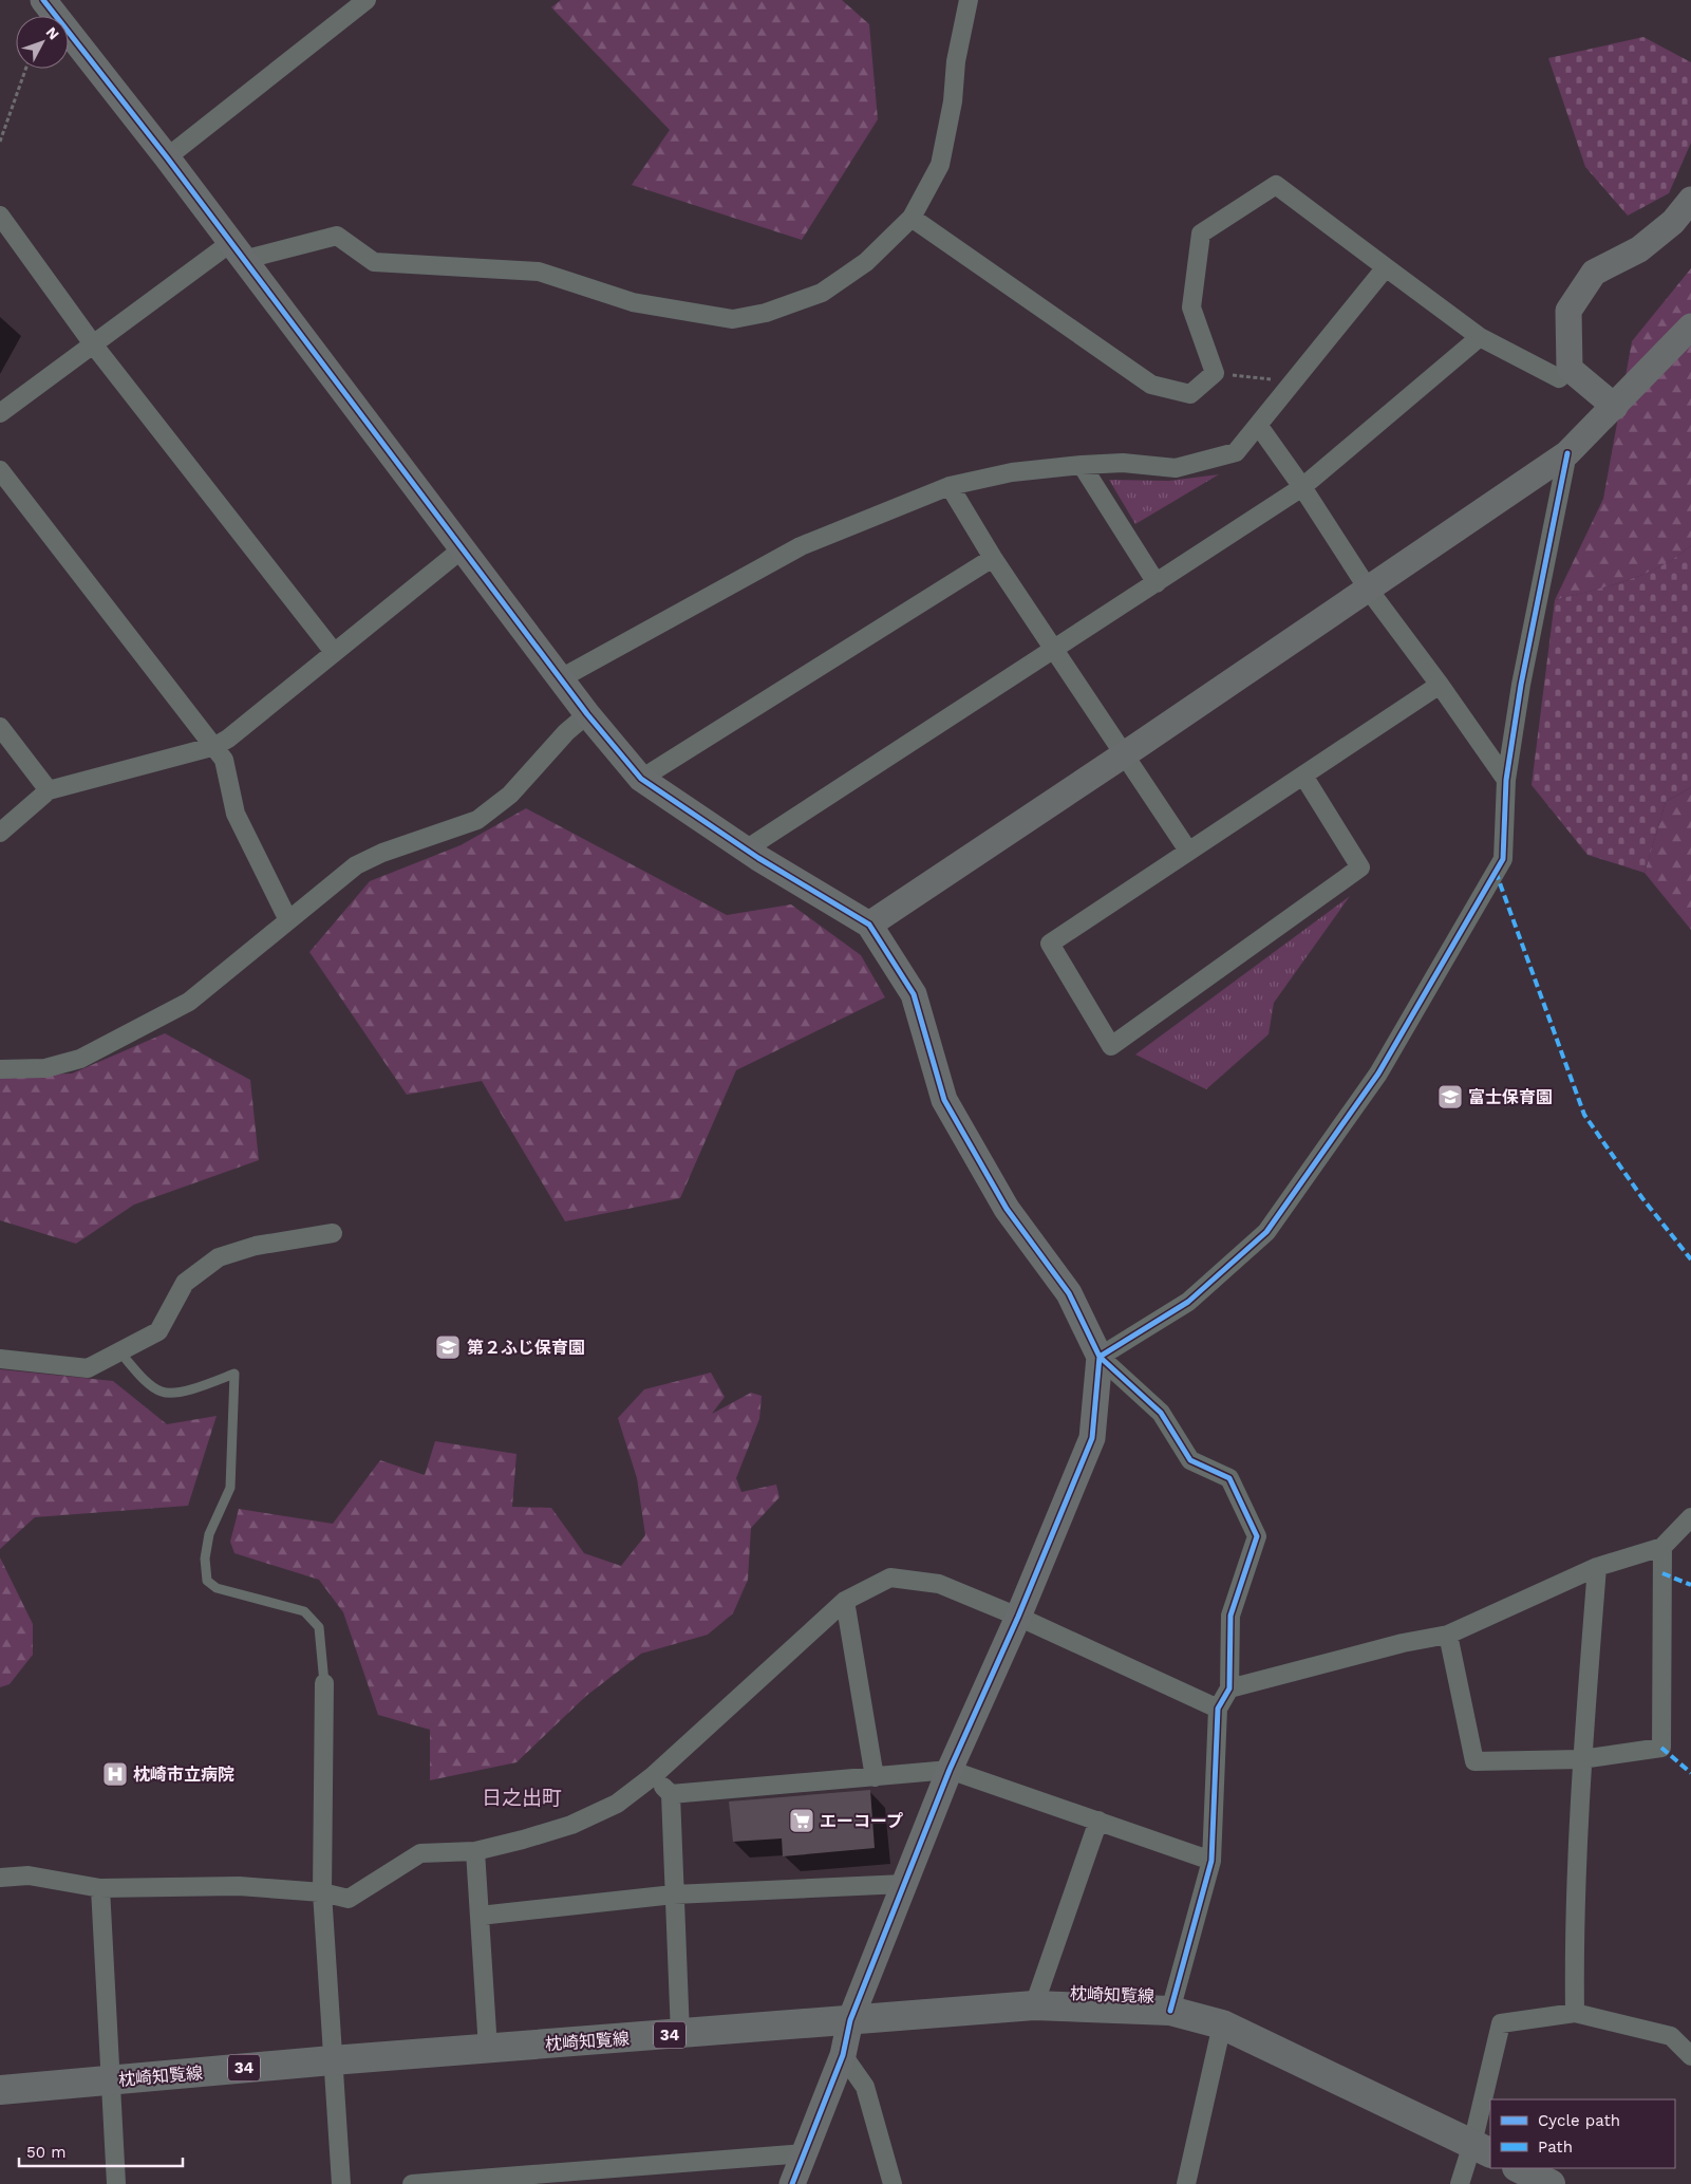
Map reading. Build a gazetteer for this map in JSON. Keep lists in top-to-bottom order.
{
  "streets": {
    "main road": ["枕崎知覧線", "34"]
  },
  "districts": ["日之出町"],
  "places": {
    "school or university": ["富士保育園", "第２ふじ保育園"],
    "hospital": ["枕崎市立病院"],
    "supermarket": ["エーコープ"]
  },
  "legend": ["Cycle path", "Path"],
  "scale_bar": "50 m",
  "north": "top right"
}
